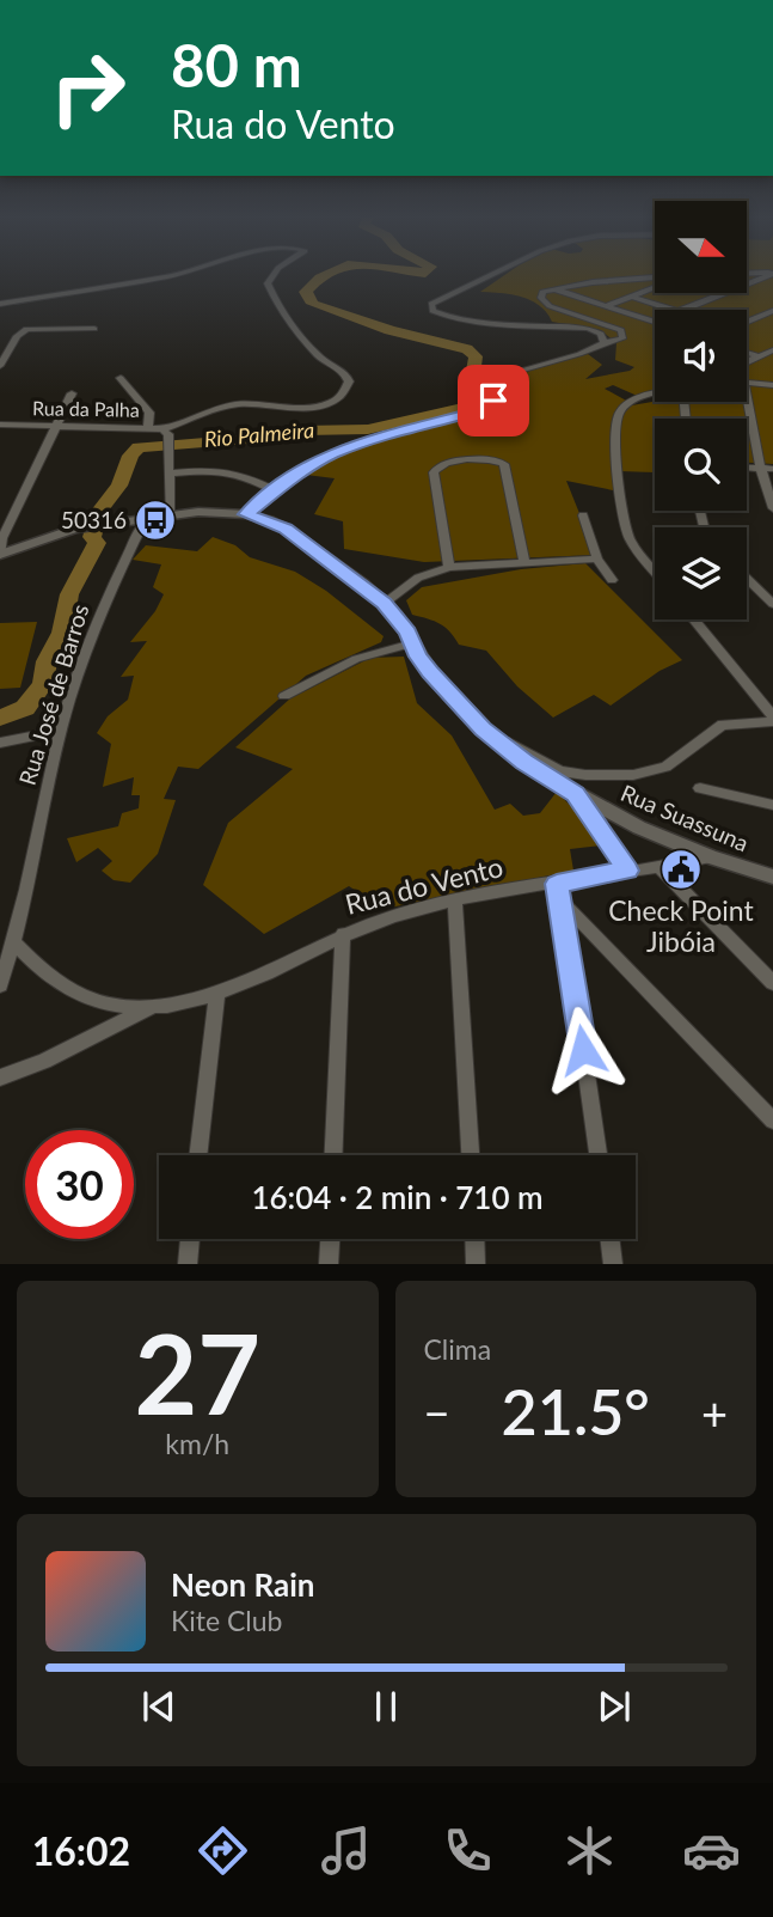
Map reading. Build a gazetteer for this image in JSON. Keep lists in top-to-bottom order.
{
  "streets": {
    "street": [
      "Rua da Palha",
      "Rua José de Barros",
      "Rua Suassuna",
      "Rua do Vento"
    ]
  },
  "crossings": [
    ["Rua José de Barros", "Rua Suassuna"],
    ["Rua José de Barros", "Rua do Vento"],
    ["Rua Suassuna", "Rua do Vento"]
  ],
  "water": ["Rio Palmeira"],
  "places": {
    "bus stop": ["50316"],
    "public building": ["Check Point Jibóia"]
  },
  "north": "right",
  "page": {
    "turn": ["80 m", "Rua do Vento"],
    "limit": "30",
    "trip": "16:04 · 2 min · 710 m",
    "tile": [
      ["27", "km/h"],
      "Clima"
    ],
    "heat": ["−", "21.5°", "+"],
    "song": ["Neon Rain", "Kite Club"],
    "tabs": "16:02"
  }
}
